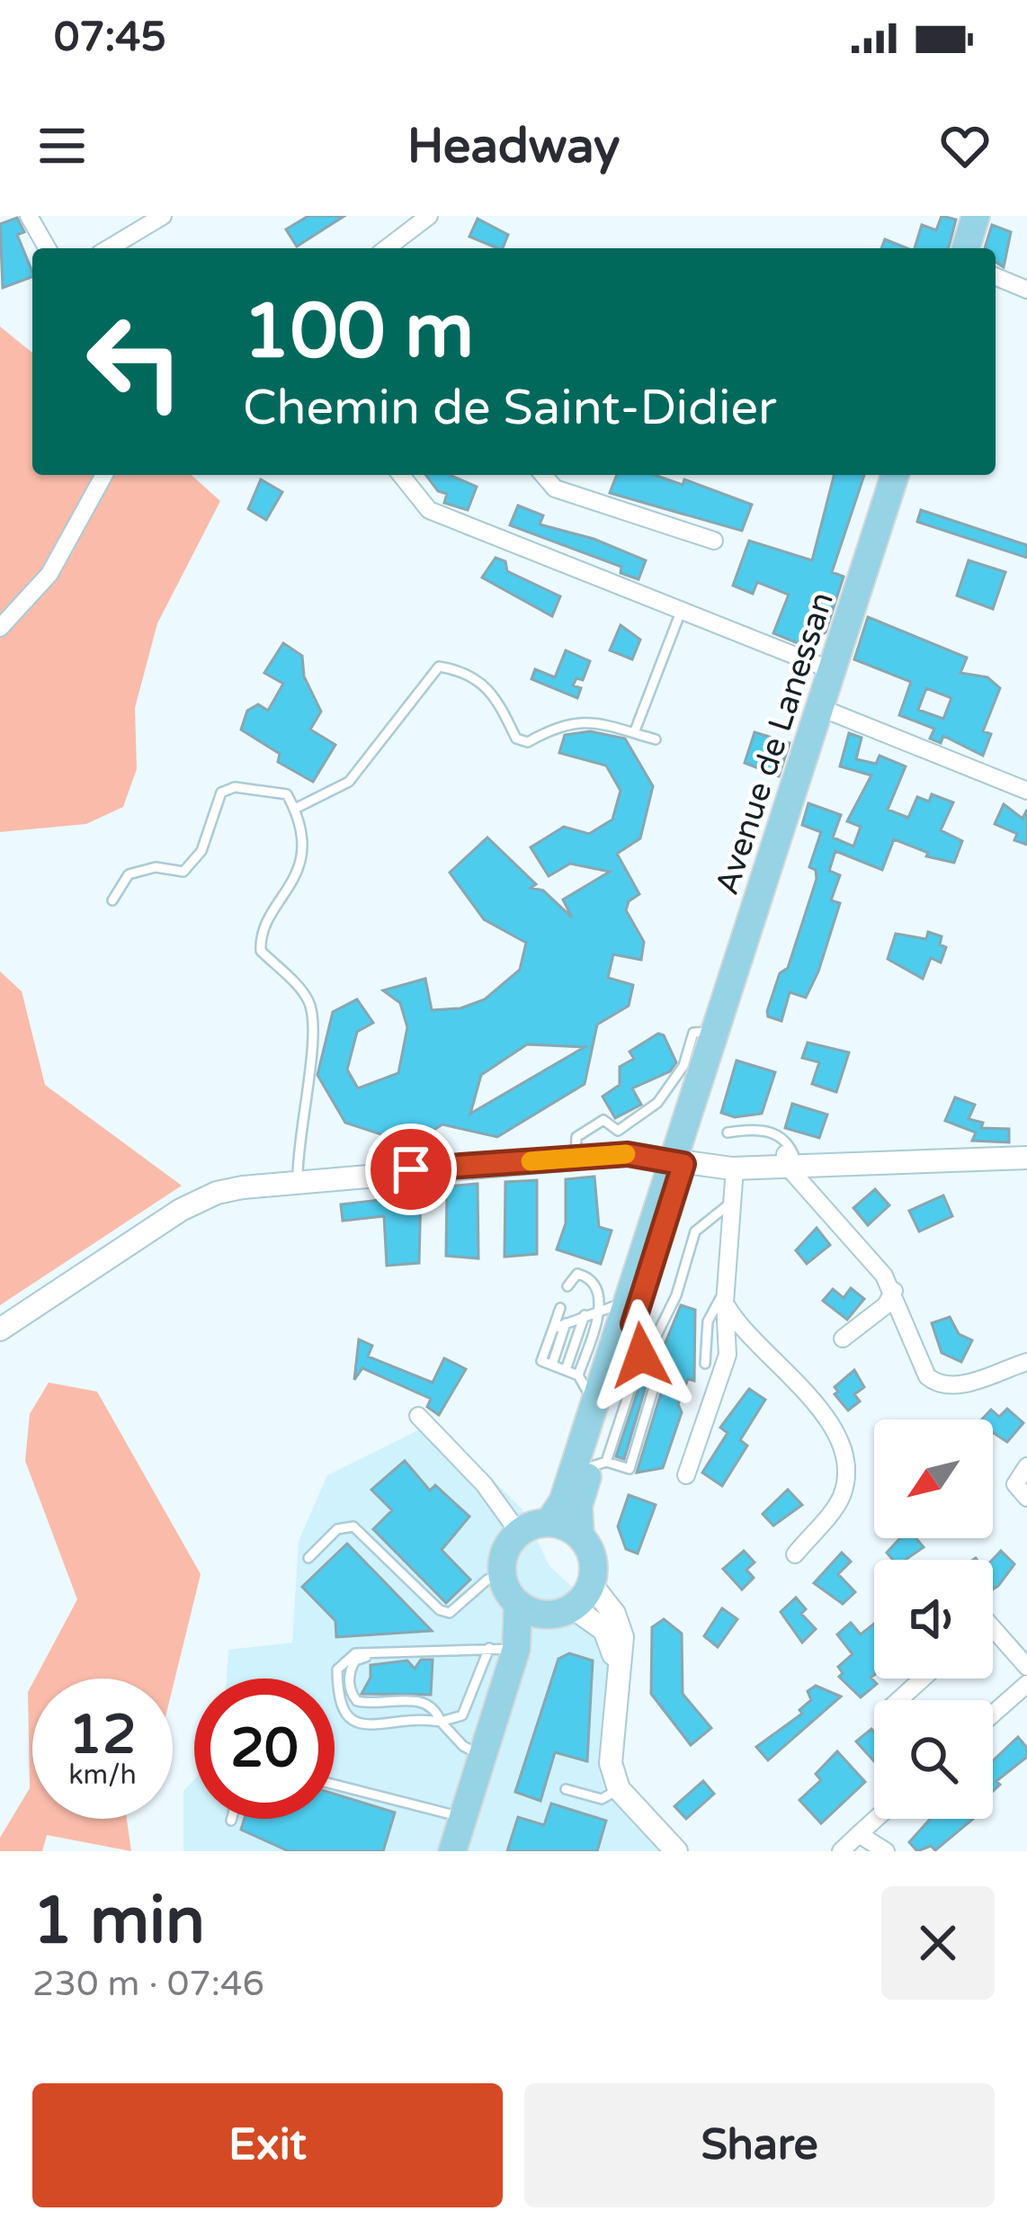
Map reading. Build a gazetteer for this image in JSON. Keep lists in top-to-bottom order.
{
  "streets": {
    "main road": ["Avenue de Lanessan"]
  },
  "north": "bottom left",
  "page": {
    "status": "07:45",
    "header": "Headway",
    "turn": ["100 m", "Chemin de Saint-Didier"],
    "speed": "12 km/h",
    "limit": "20",
    "heading": ["1 min", "230 m · 07:46"],
    "buttons": ["Exit", "Share"]
  }
}
